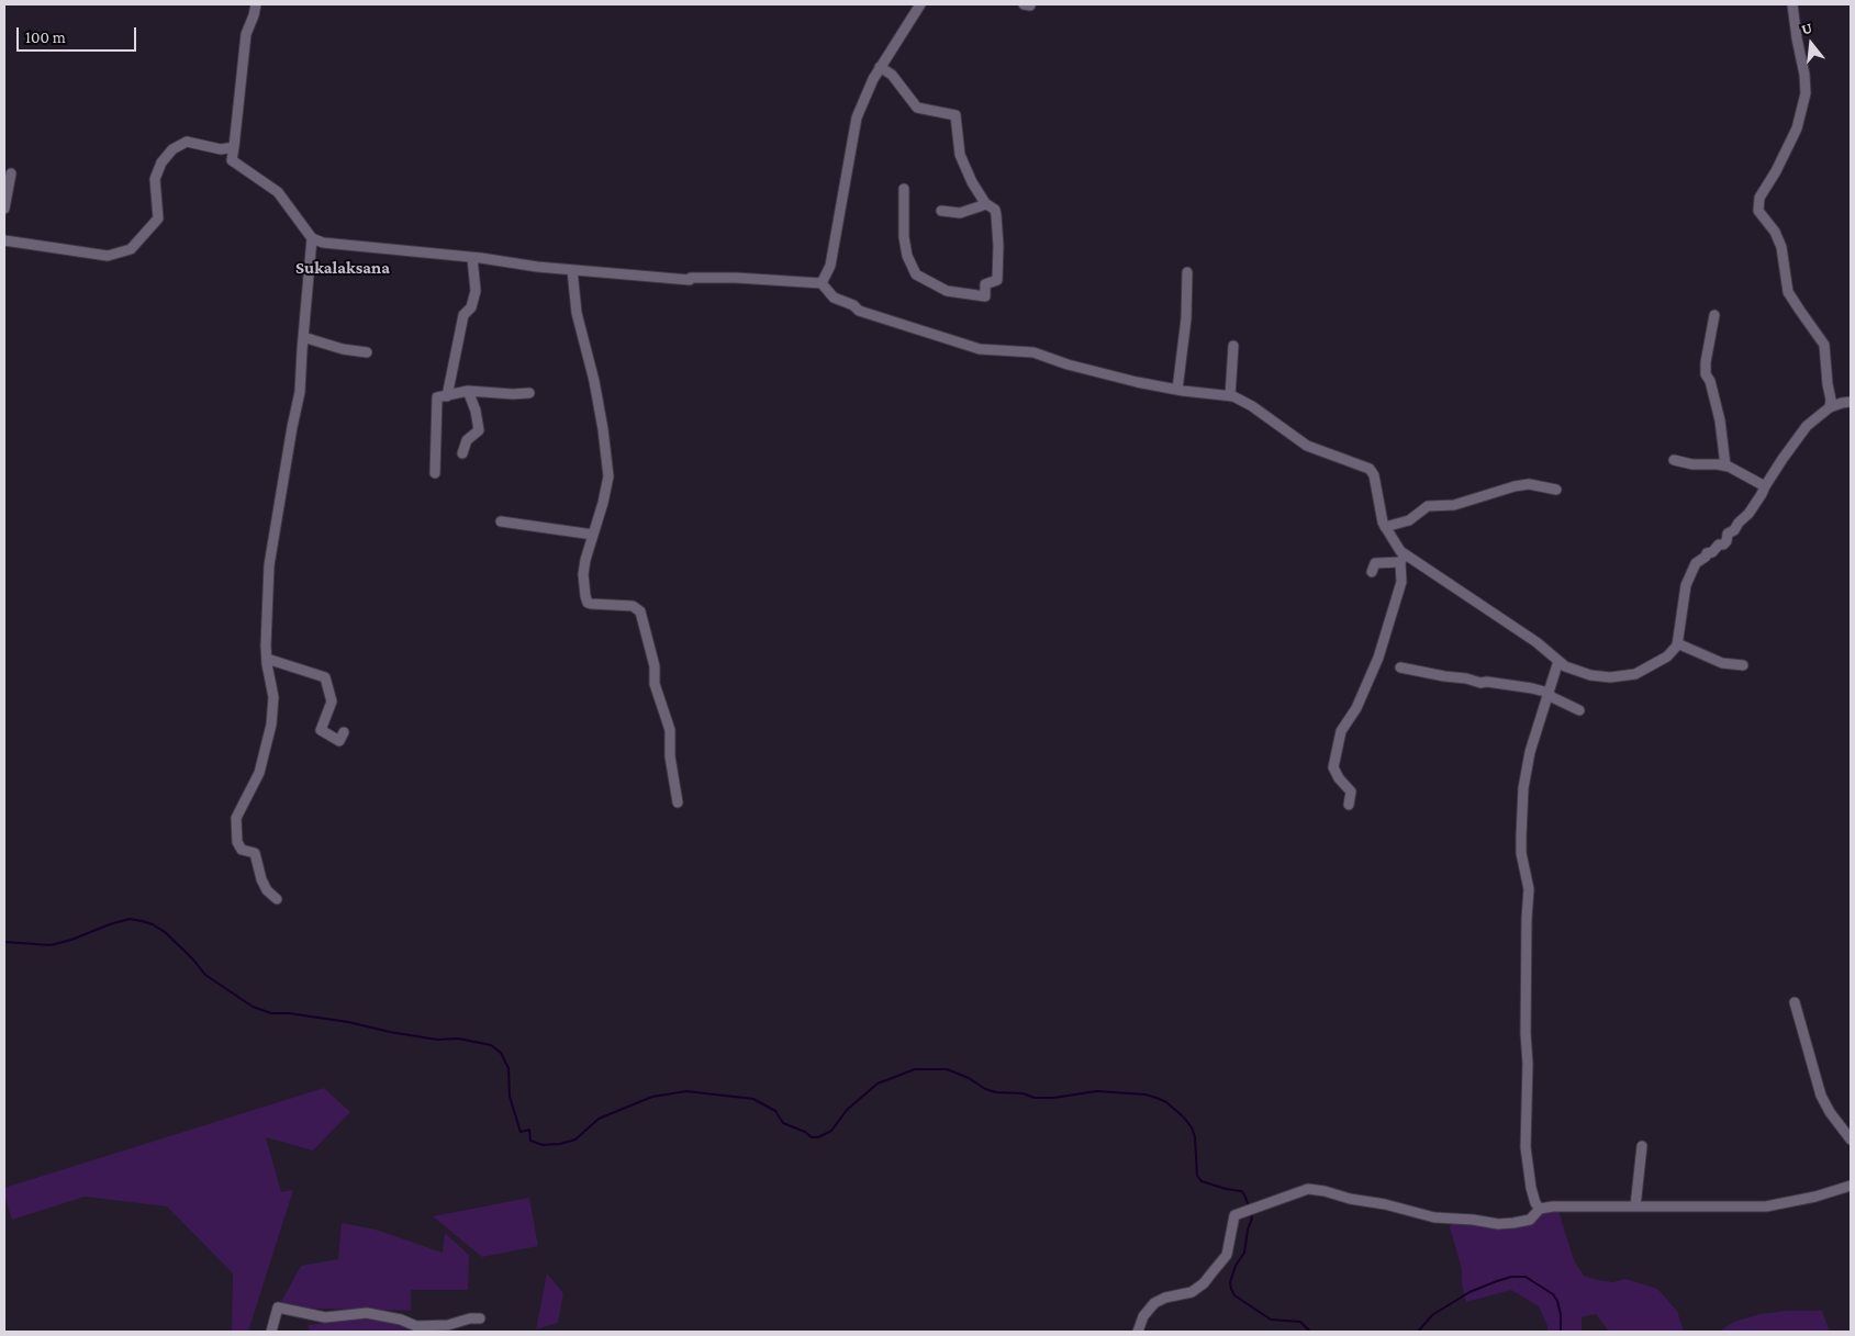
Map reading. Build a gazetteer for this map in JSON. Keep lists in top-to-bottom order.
{
  "districts": ["Sukalaksana"],
  "scale_bar": "100 m",
  "north": "top"
}
